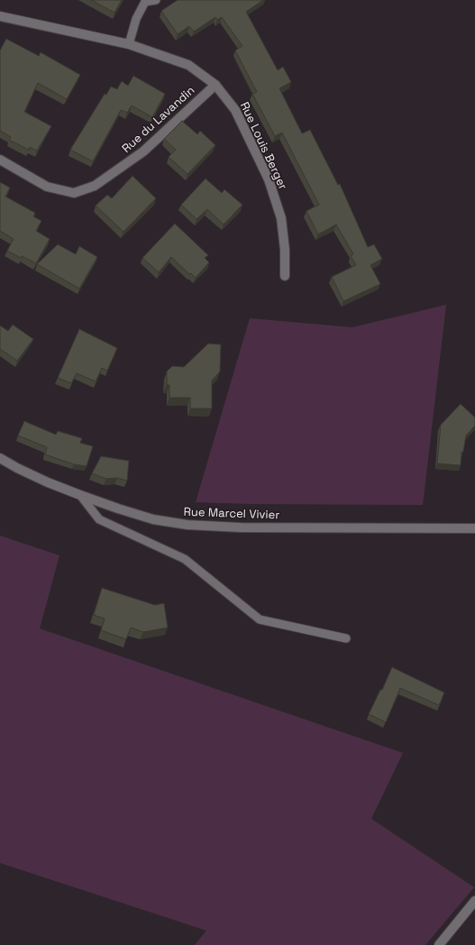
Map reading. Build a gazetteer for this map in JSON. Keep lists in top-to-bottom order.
{
  "streets": {
    "street": ["Rue du Lavandin", "Rue Louis Berger", "Rue Marcel Vivier"]
  },
  "crossings": [
    ["Rue du Lavandin", "Rue Louis Berger"]
  ]
}
